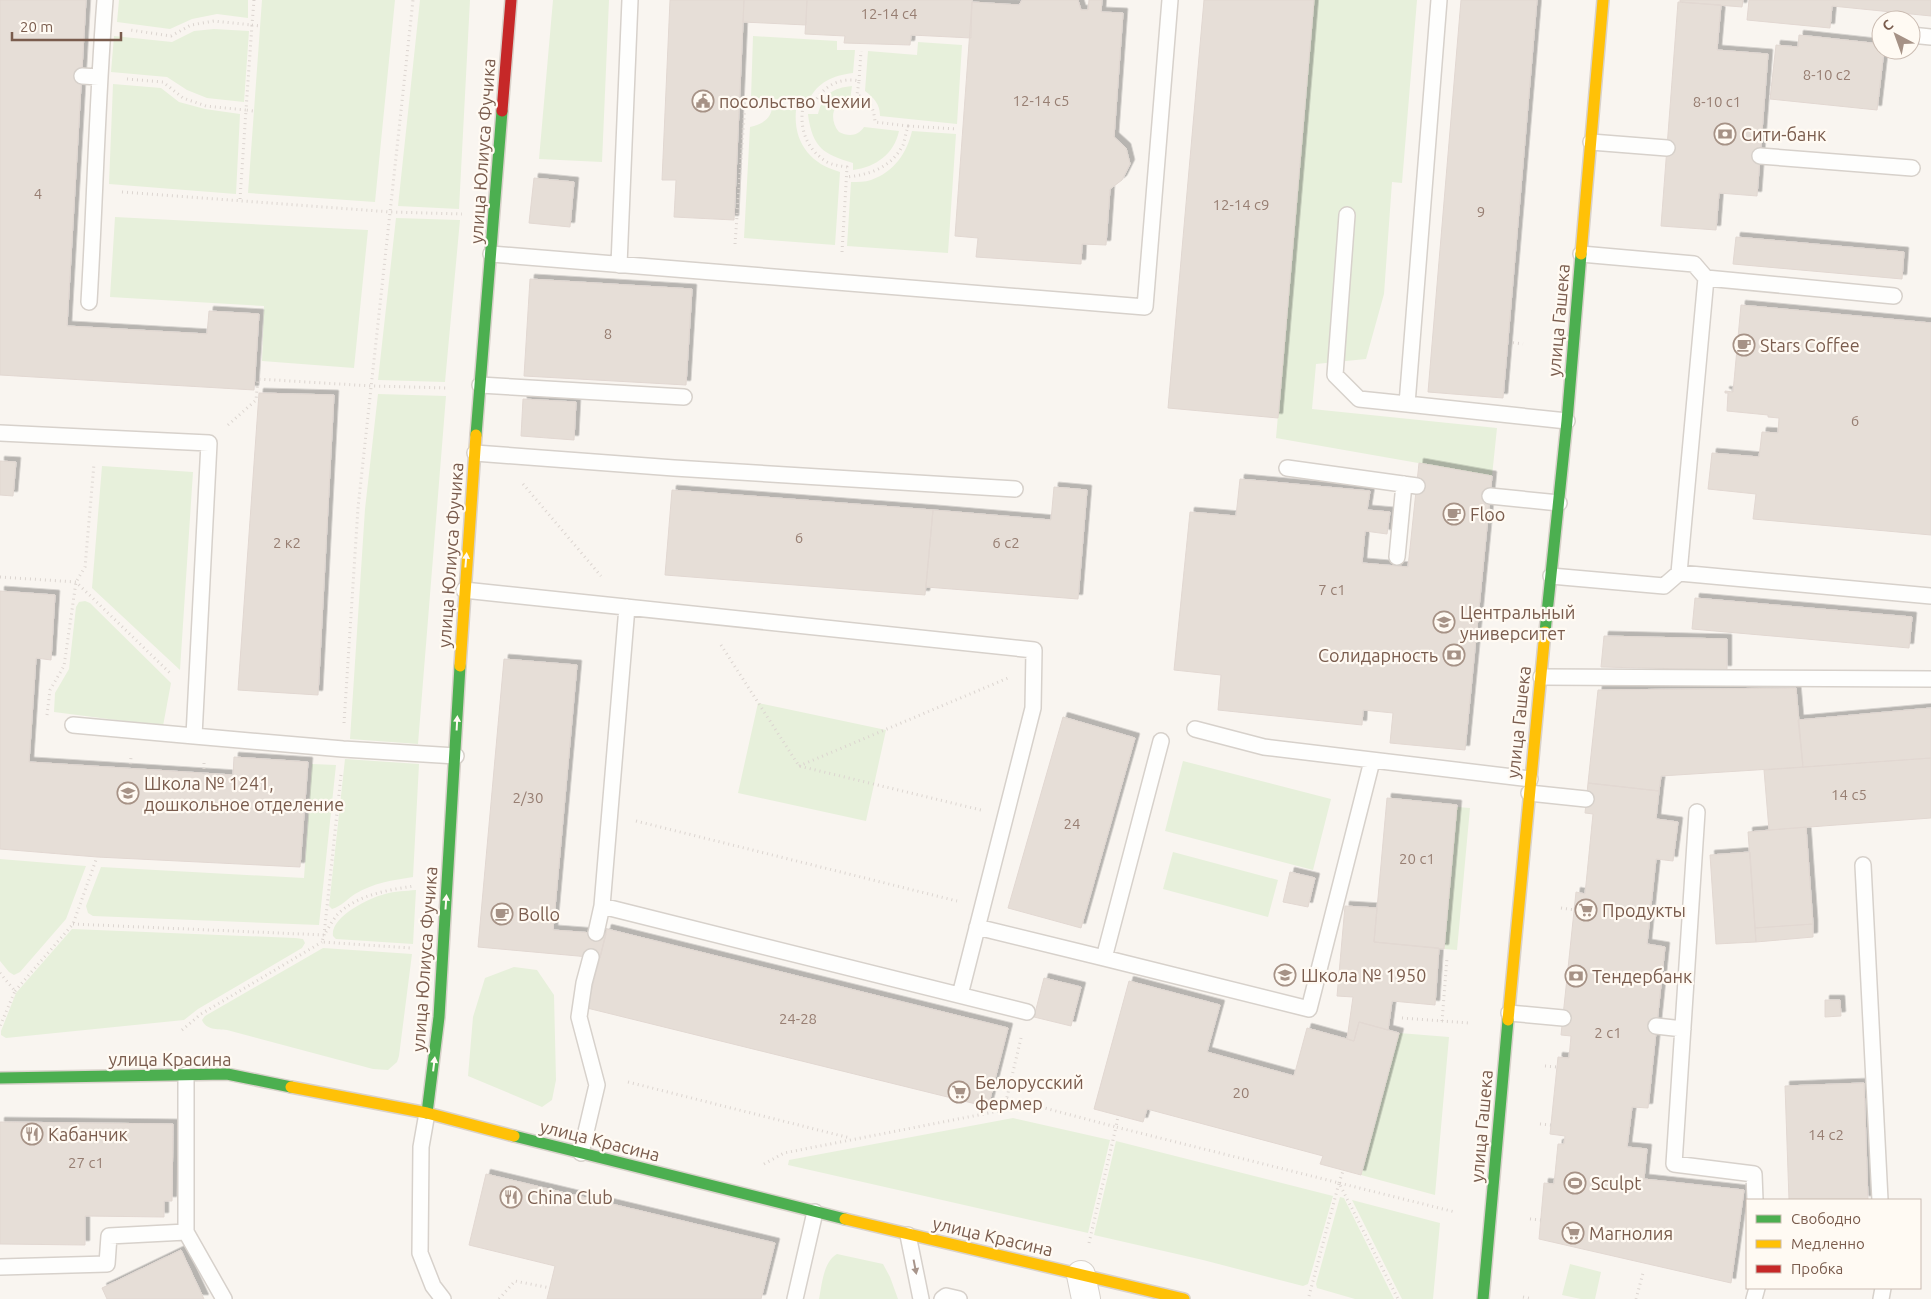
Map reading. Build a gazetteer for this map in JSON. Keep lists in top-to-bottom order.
{
  "streets": {
    "street": ["улица Юлиуса Фучика", "улица Гашека", "улица Красина"]
  },
  "crossings": [
    ["улица Юлиуса Фучика", "улица Красина"]
  ],
  "one_way": ["улица Юлиуса Фучика"],
  "places": {
    "public building": ["посольство Чехии"],
    "bank": ["Сити-банк", "Солидарность", "Тендербанк"],
    "cafe": ["Stars Coffee", "Floo", "Bollo"],
    "school or university": ["Центральный университет", "Школа № 1241, дошкольное отделение", "Школа № 1950"],
    "supermarket": ["Продукты", "Белорусский фермер", "Магнолия"],
    "restaurant": ["Кабанчик", "China Club"],
    "sports": ["Sculpt"]
  },
  "house_numbers": [
    "12-14 с4",
    "8-10 с2",
    "12-14 с5",
    "8-10 с1",
    "4",
    "12-14 с9",
    "9",
    "8",
    "6",
    "6",
    "2 к2",
    "6 с2",
    "7 с1",
    "14 с5",
    "2/30",
    "24",
    "20 с1",
    "24-28",
    "2 с1",
    "20",
    "14 с2",
    "27 с1"
  ],
  "legend": ["Свободно", "Медленно", "Пробка"],
  "scale_bar": "20 m",
  "north": "top left"
}
